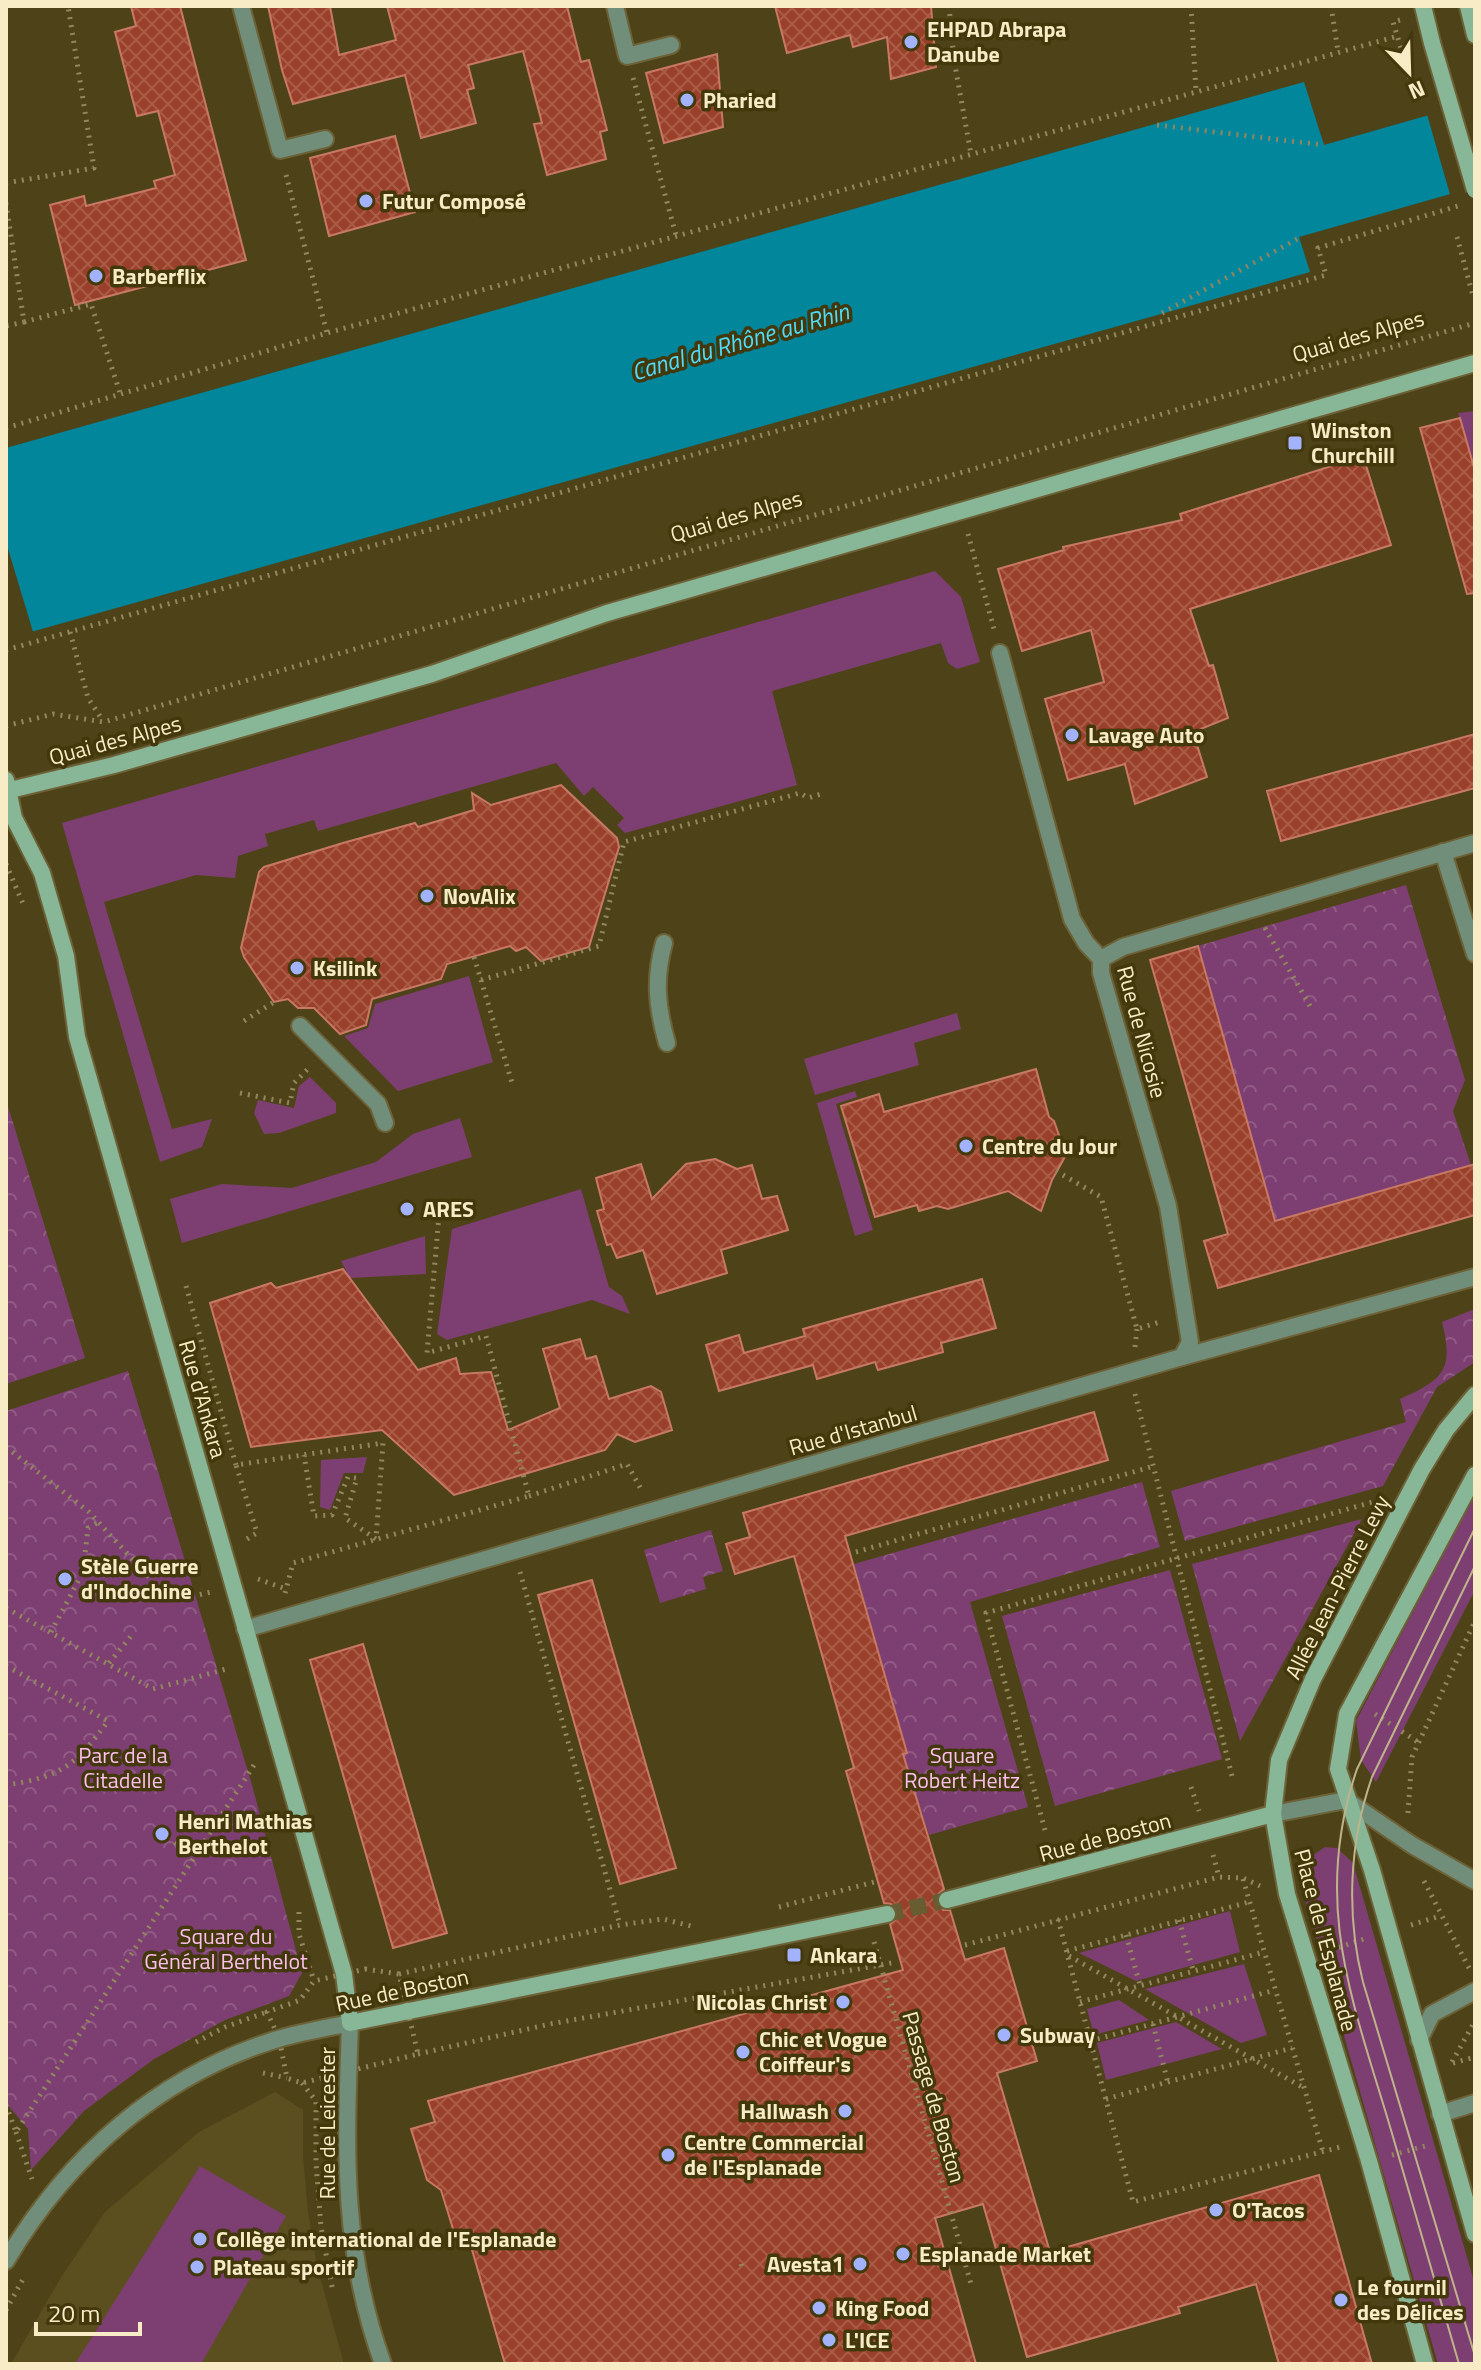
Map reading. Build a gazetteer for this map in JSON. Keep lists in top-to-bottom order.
{
  "streets": {
    "street": [
      "Quai des Alpes",
      "Rue de Nicosie",
      "Rue d'Ankara",
      "Rue d'Istanbul",
      "Allée Jean-Pierre Levy",
      "Rue de Boston",
      "Place de l'Esplanade",
      "Rue de Leicester"
    ],
    "path": ["Passage de Boston"]
  },
  "crossings": [
    ["Quai des Alpes", "Rue d'Ankara"],
    ["Rue de Nicosie", "Rue d'Istanbul"],
    ["Rue d'Ankara", "Rue d'Istanbul"],
    ["Rue d'Ankara", "Rue de Boston"],
    ["Rue d'Ankara", "Rue de Leicester"],
    ["Allée Jean-Pierre Levy", "Rue de Boston"],
    ["Allée Jean-Pierre Levy", "Place de l'Esplanade"],
    ["Rue de Boston", "Place de l'Esplanade"],
    ["Rue de Boston", "Passage de Boston"],
    ["Rue de Boston", "Rue de Leicester"]
  ],
  "water": ["Canal du Rhône au Rhin"],
  "parks": ["Parc de la Citadelle", "Square Robert Heitz", "Square du Général Berthelot"],
  "places": {
    "other": [
      "EHPAD Abrapa Danube",
      "Pharied",
      "Futur Composé",
      "Barberflix",
      "Lavage Auto",
      "NovAlix",
      "Ksilink",
      "Centre du Jour",
      "ARES",
      "Stèle Guerre d'Indochine",
      "Henri Mathias Berthelot",
      "Nicolas Christ",
      "Subway",
      "Chic et Vogue Coiffeur's",
      "Hallwash",
      "Centre Commercial de l'Esplanade",
      "O'Tacos",
      "Collège international de l'Esplanade",
      "Esplanade Market",
      "Avesta1",
      "Plateau sportif",
      "Le fournil des Délices",
      "King Food",
      "L'ICE"
    ],
    "transit": ["Winston Churchill", "Ankara"]
  },
  "scale_bar": "20 m",
  "north": "bottom right"
}
